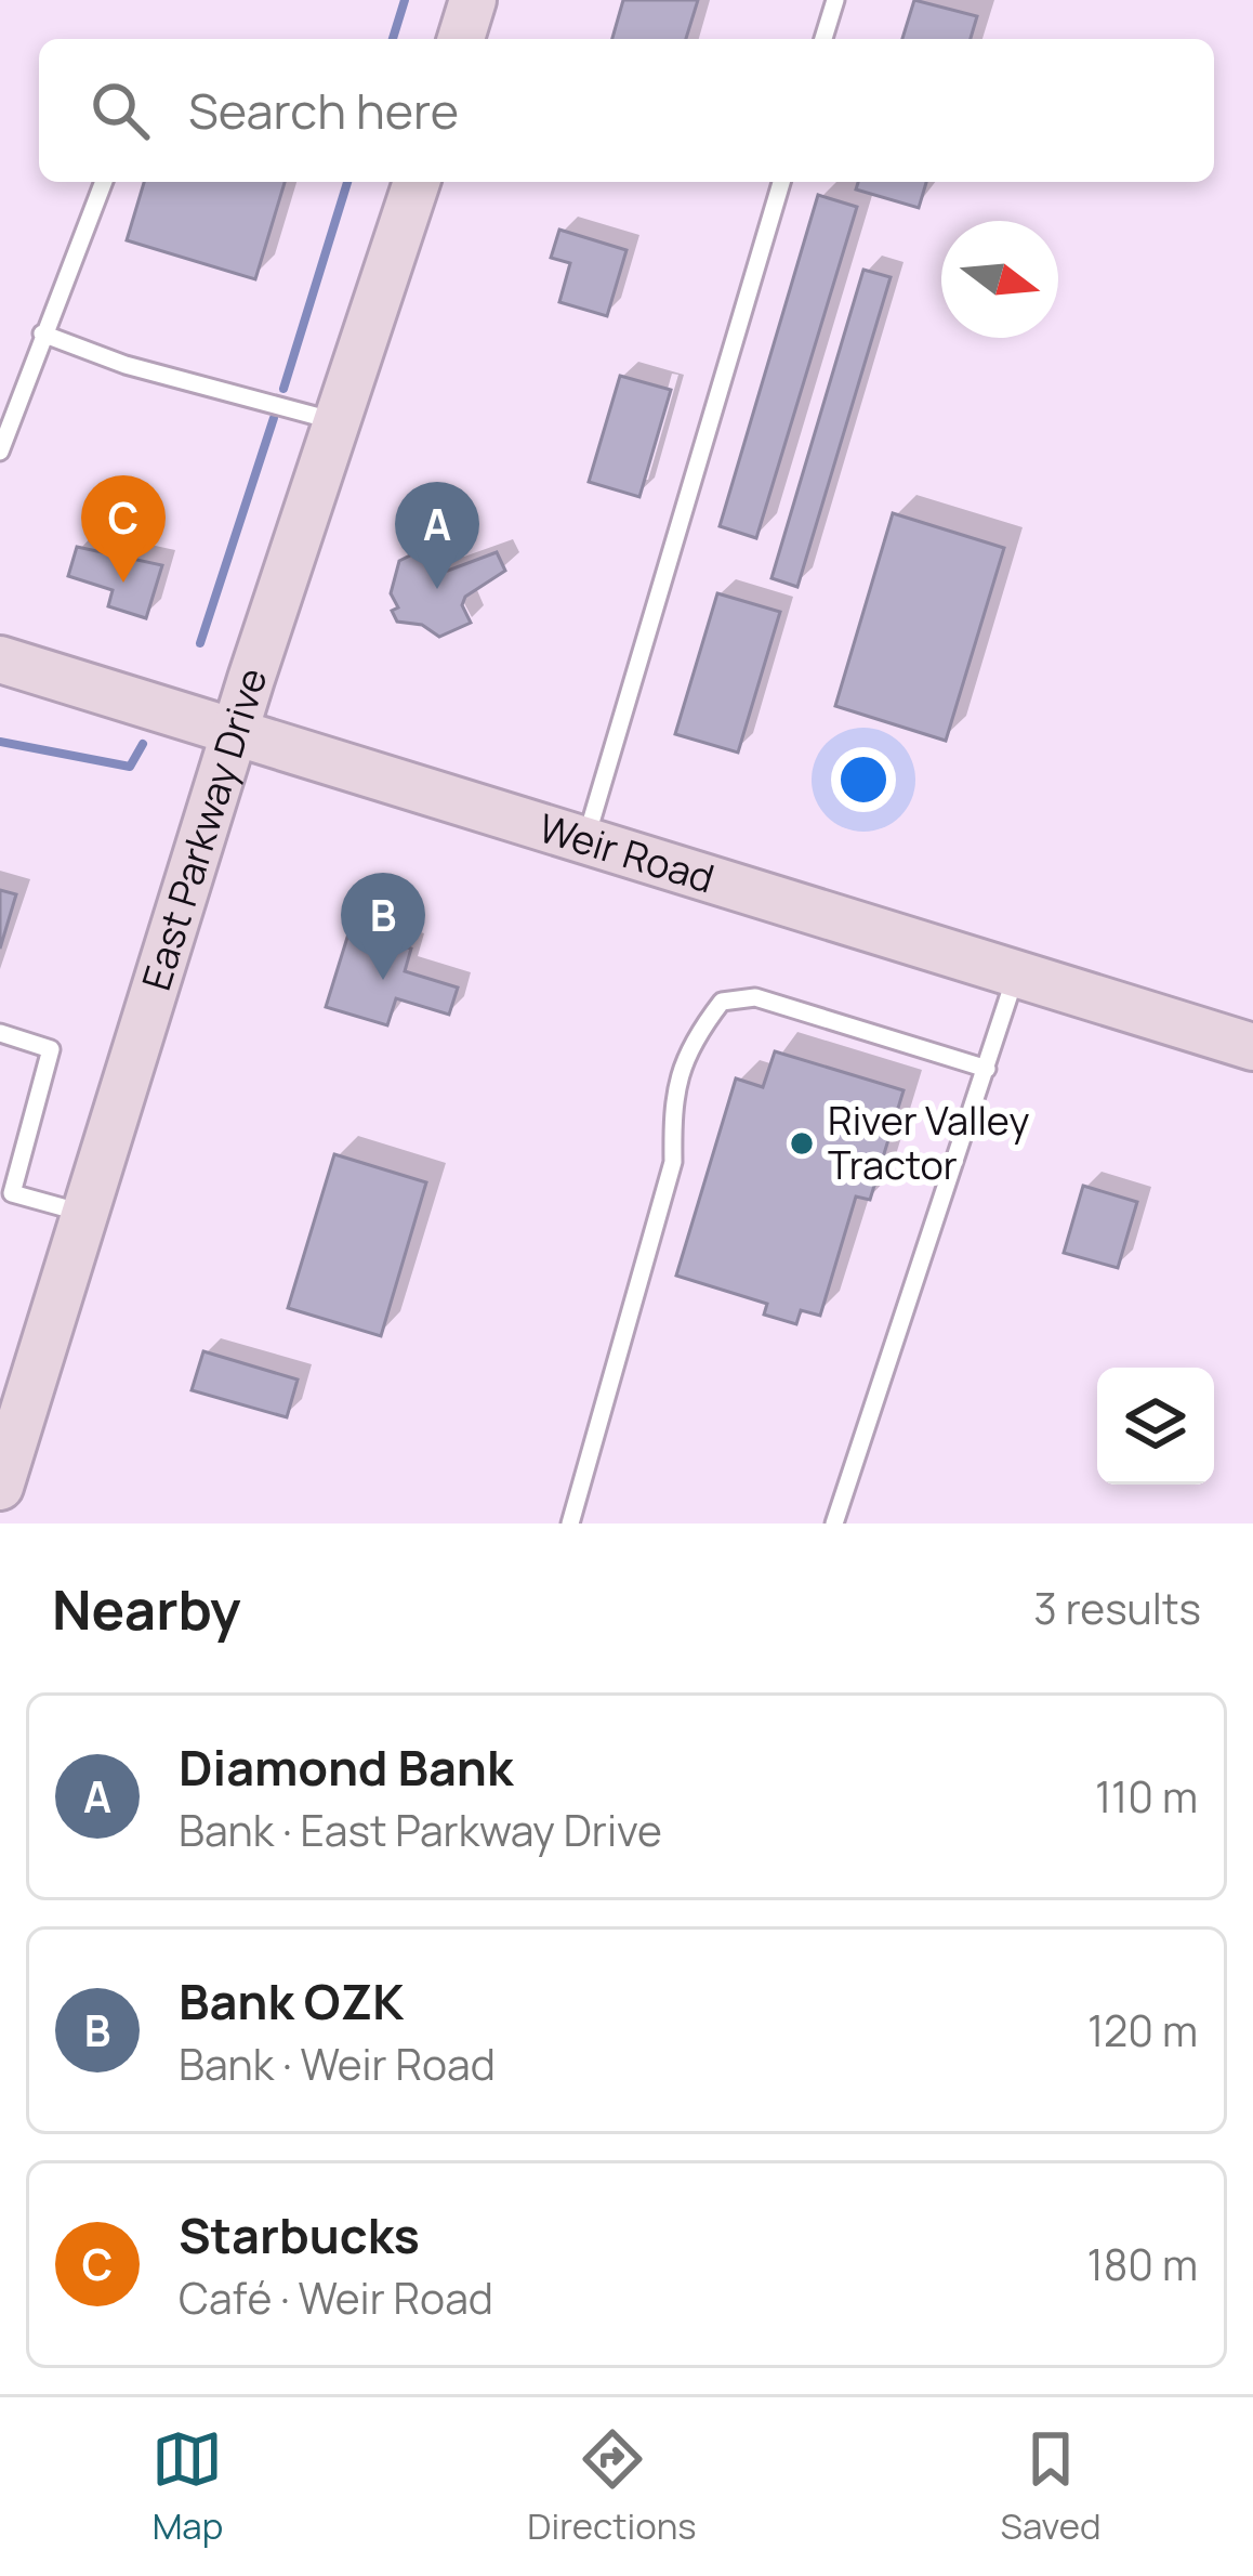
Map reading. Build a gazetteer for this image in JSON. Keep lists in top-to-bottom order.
{
  "streets": {
    "main road": ["East Parkway Drive", "Weir Road"]
  },
  "crossings": [
    ["East Parkway Drive", "Weir Road"]
  ],
  "places": ["River Valley Tractor"],
  "north": "right",
  "page": {
    "search": "Search here",
    "pins": ["C", "A", "B"],
    "heading": ["Nearby", "3 results"],
    "list": [
      {
        "mark": "A",
        "name": "Diamond Bank",
        "note": "Bank · East Parkway Drive",
        "value": "110 m"
      },
      {
        "mark": "B",
        "name": "Bank OZK",
        "note": "Bank · Weir Road",
        "value": "120 m"
      },
      {
        "mark": "C",
        "name": "Starbucks",
        "note": "Café · Weir Road",
        "value": "180 m"
      }
    ],
    "nav": ["Map", "Directions", "Saved"]
  }
}
